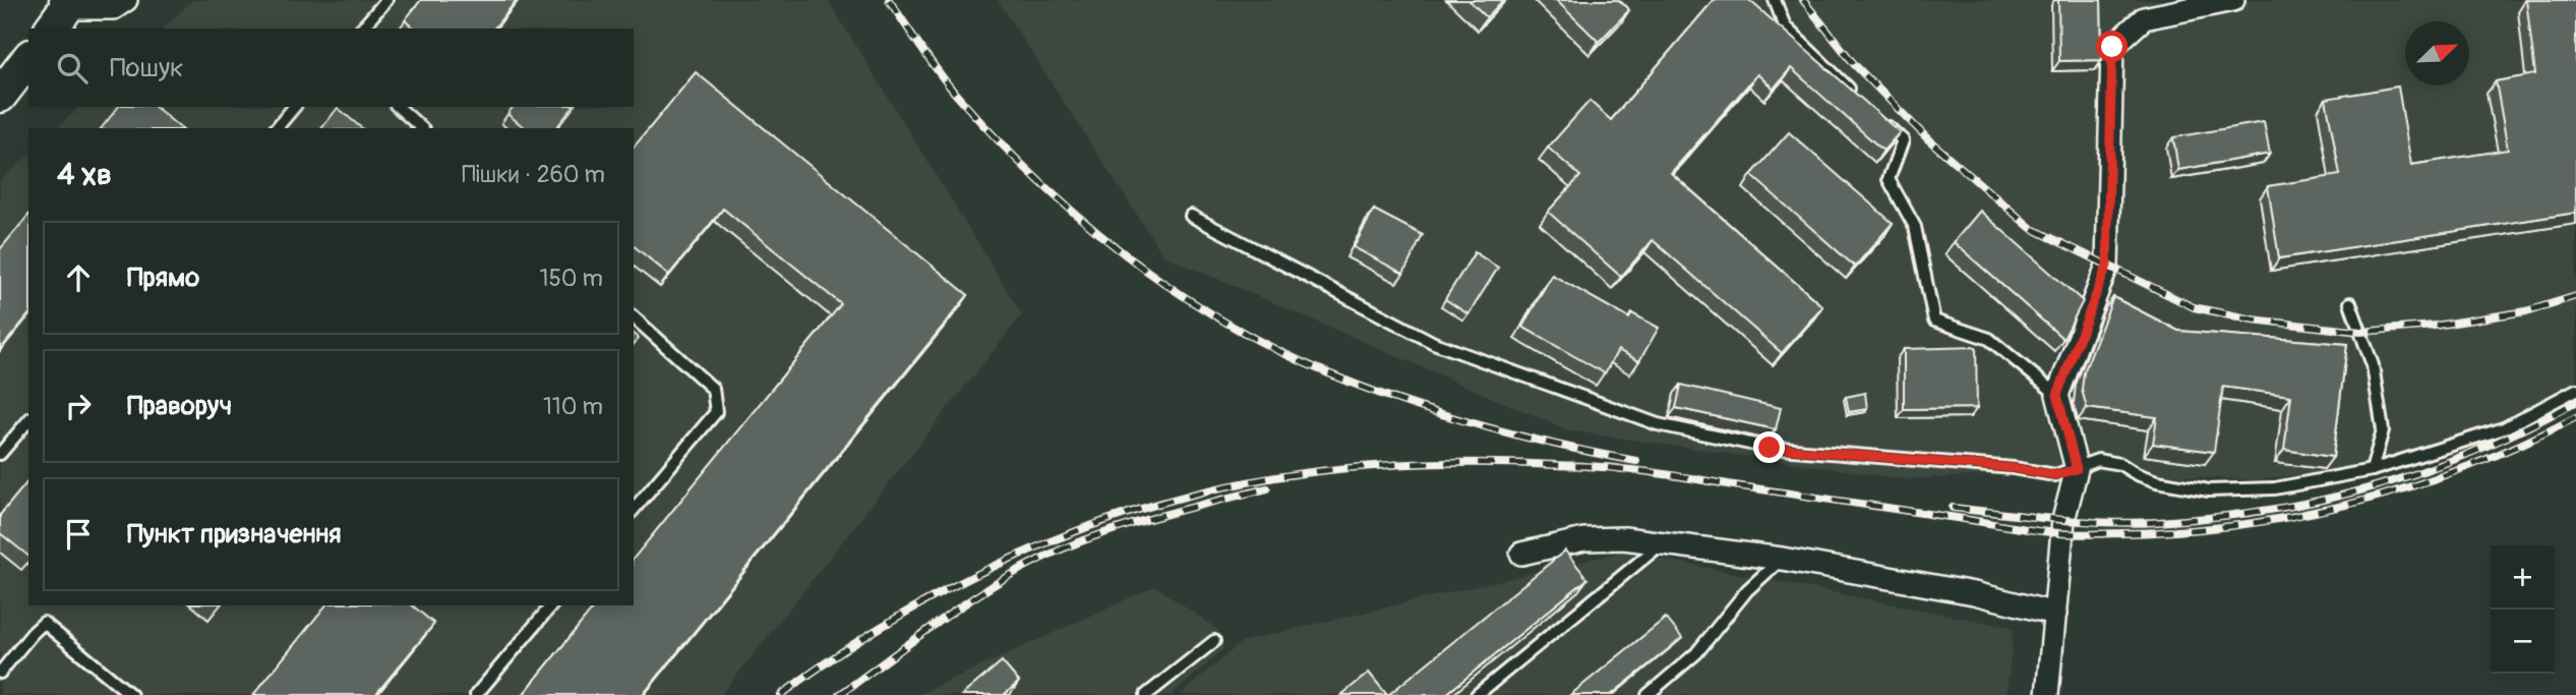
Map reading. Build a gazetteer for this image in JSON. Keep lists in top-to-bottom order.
{
  "north": "top right",
  "page": {
    "search": "Пошук",
    "heading": ["4 хв", "Пішки · 260 m"],
    "list": [
      ["Прямо", "150 m"],
      ["Праворуч", "110 m"],
      "Пункт призначення"
    ],
    "map_buttons": ["+", "−"]
  }
}
